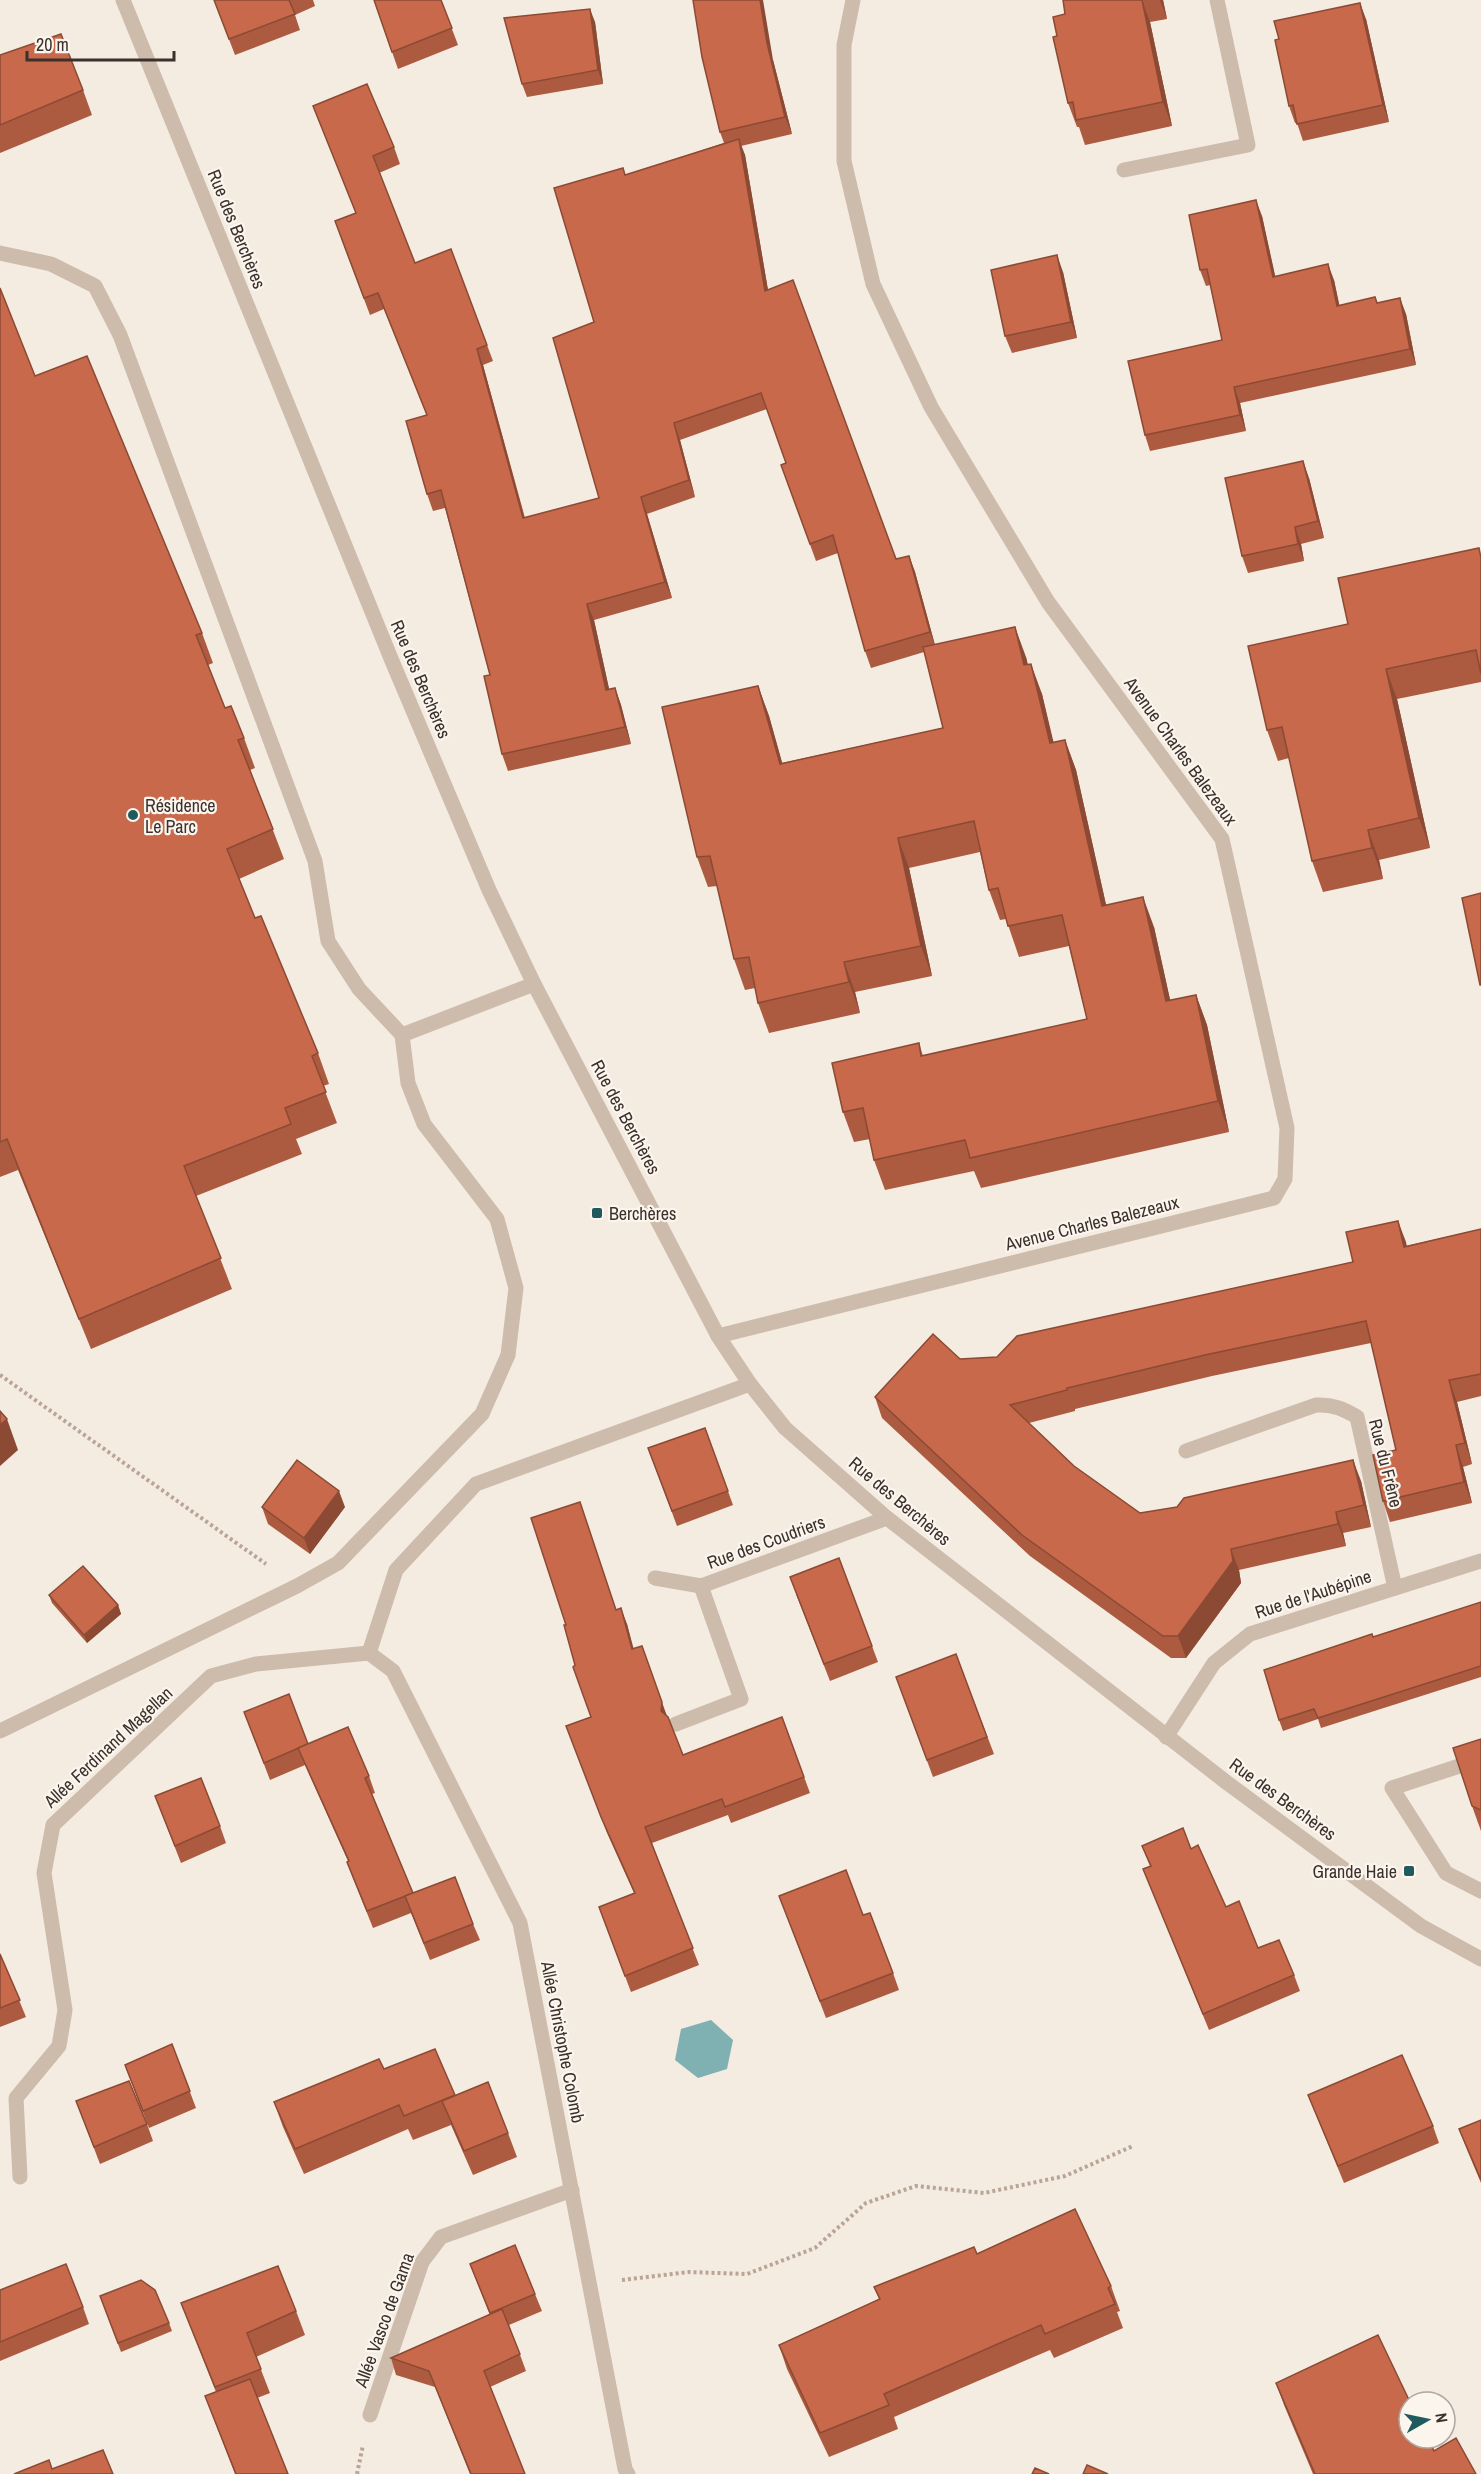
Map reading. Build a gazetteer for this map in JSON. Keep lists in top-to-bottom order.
{
  "streets": {
    "street": [
      "Rue des Berchères",
      "Avenue Charles Balezeaux",
      "Rue du Frêne",
      "Rue des Coudriers",
      "Rue de l'Aubépine",
      "Allée Ferdinand Magellan",
      "Allée Christophe Colomb",
      "Allée Vasco de Gama"
    ]
  },
  "crossings": [
    ["Rue des Berchères", "Avenue Charles Balezeaux"],
    ["Rue des Berchères", "Rue des Coudriers"],
    ["Rue des Berchères", "Rue de l'Aubépine"],
    ["Rue du Frêne", "Rue de l'Aubépine"],
    ["Allée Ferdinand Magellan", "Allée Christophe Colomb"],
    ["Allée Christophe Colomb", "Allée Vasco de Gama"]
  ],
  "places": {
    "other": ["Résidence Le Parc"],
    "transit": ["Berchères", "Grande Haie"]
  },
  "scale_bar": "20 m",
  "north": "right"
}
